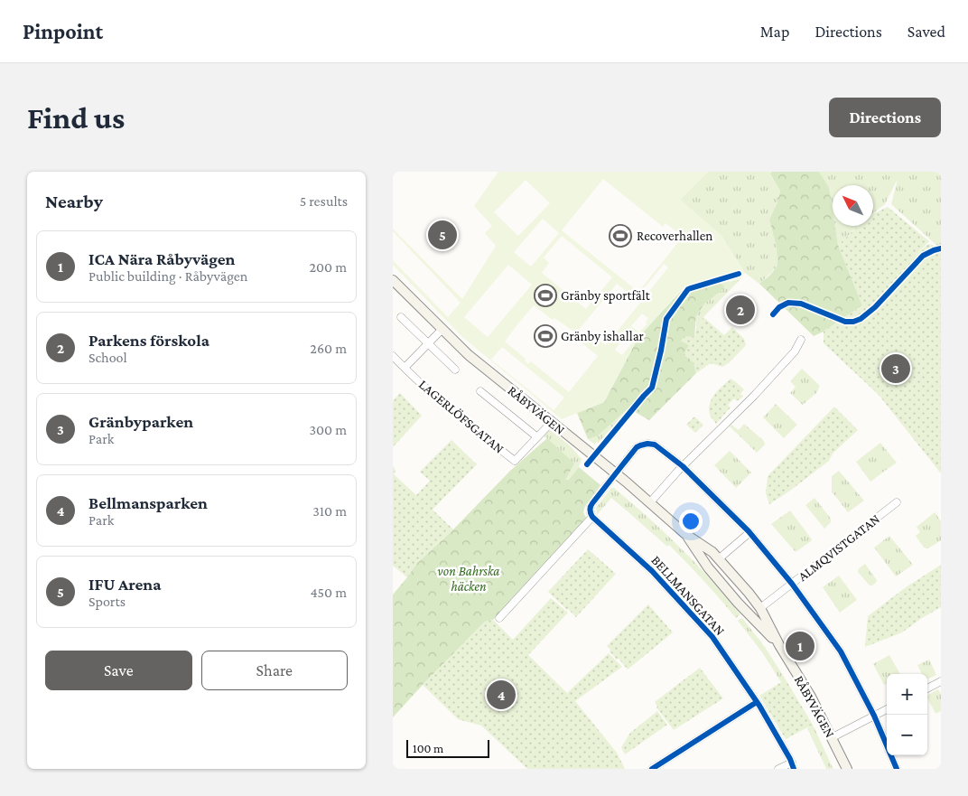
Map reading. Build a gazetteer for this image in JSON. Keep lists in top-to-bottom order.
{
  "streets": {
    "main road": ["RÅBYVÄGEN"],
    "street": ["LAGERLÖFSGATAN", "ALMQVISTGATAN", "BELLMANSGATAN"]
  },
  "crossings": [
    ["RÅBYVÄGEN", "LAGERLÖFSGATAN"],
    ["RÅBYVÄGEN", "ALMQVISTGATAN"]
  ],
  "parks": ["von Bahrska häcken"],
  "places": {
    "sports": ["Recoverhallen", "Gränby sportfält", "Gränby ishallar"]
  },
  "scale_bar": "100 m",
  "north": "top left",
  "page": {
    "header": "Pinpoint",
    "nav": ["Map", "Directions", "Saved"],
    "buttons": [
      "Directions",
      ["Save", "Share"]
    ],
    "title": "Find us",
    "heading": ["Nearby", "5 results"],
    "pins": [
      "5",
      "2",
      "3",
      "1",
      "4"
    ],
    "list": [
      {
        "mark": "1",
        "name": "ICA Nära Råbyvägen",
        "note": "Public building · Råbyvägen",
        "value": "200 m"
      },
      {
        "mark": "2",
        "name": "Parkens förskola",
        "note": "School",
        "value": "260 m"
      },
      {
        "mark": "3",
        "name": "Gränbyparken",
        "note": "Park",
        "value": "300 m"
      },
      {
        "mark": "4",
        "name": "Bellmansparken",
        "note": "Park",
        "value": "310 m"
      },
      {
        "mark": "5",
        "name": "IFU Arena",
        "note": "Sports",
        "value": "450 m"
      }
    ],
    "map_buttons": ["+", "−"],
    "scale": "100 m"
  }
}
